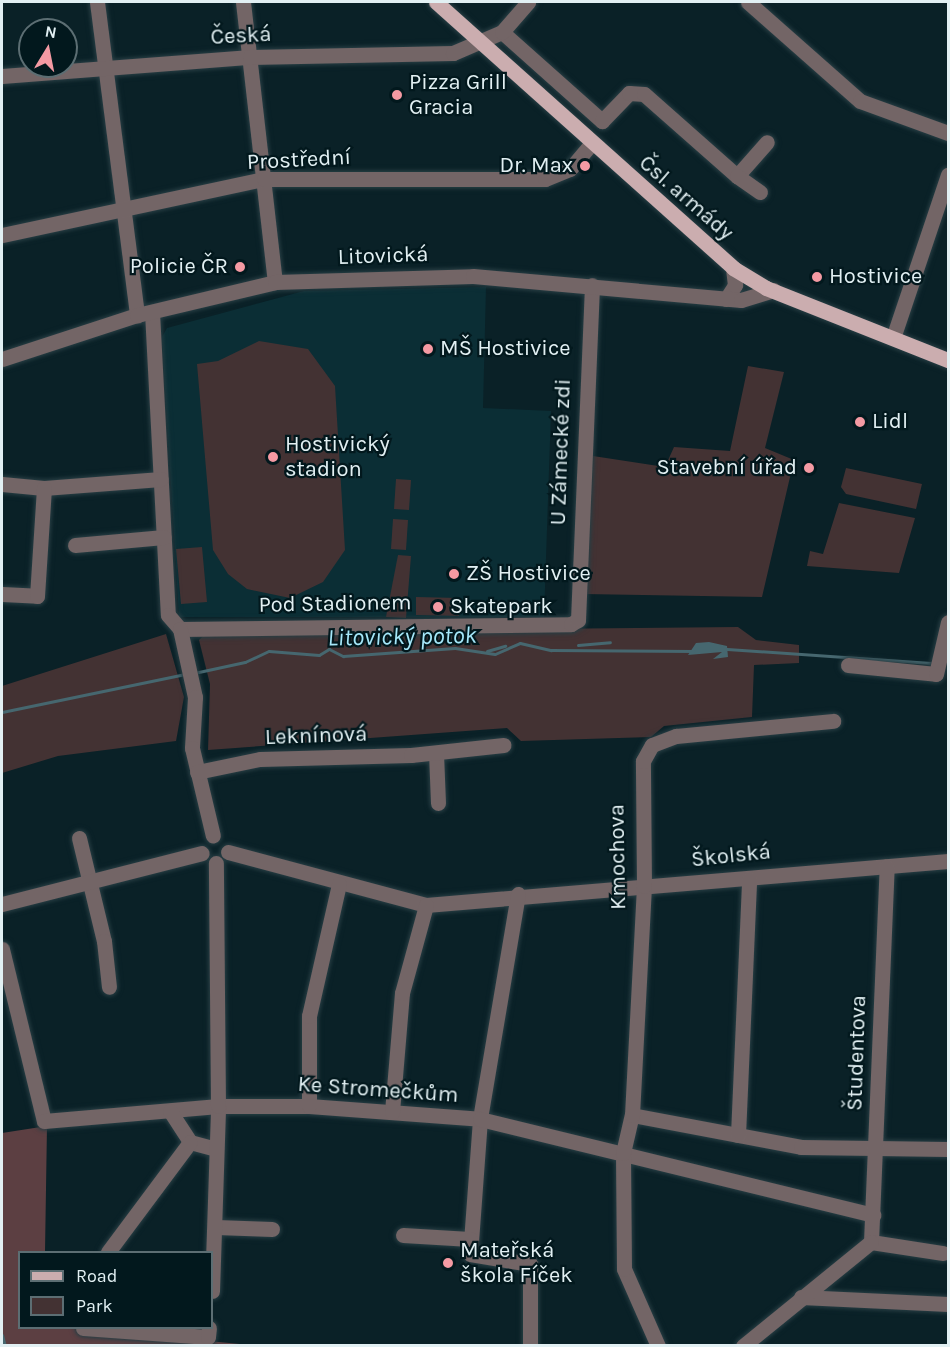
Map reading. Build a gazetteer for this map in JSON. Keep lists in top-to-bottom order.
{
  "streets": {
    "main road": ["Čsl. armády"],
    "street": [
      "Česká",
      "Prostřední",
      "Litovická",
      "U Zámecké zdi",
      "Pod Stadionem",
      "Leknínová",
      "Školská",
      "Kmochova",
      "Študentova",
      "Ke Stromečkům"
    ]
  },
  "crossings": [
    ["Česká", "Čsl. armády"],
    ["Prostřední", "Čsl. armády"],
    ["Čsl. armády", "Litovická"],
    ["Litovická", "U Zámecké zdi"],
    ["U Zámecké zdi", "Pod Stadionem"],
    ["Školská", "Kmochova"],
    ["Školská", "Študentova"],
    ["Kmochova", "Ke Stromečkům"],
    ["Študentova", "Ke Stromečkům"]
  ],
  "water": ["Litovický potok"],
  "places": [
    "Pizza Grill Gracia",
    "Dr. Max",
    "Policie ČR",
    "Hostivice",
    "MŠ Hostivice",
    "Lidl",
    "Hostivický stadion",
    "Stavební úřad",
    "ZŠ Hostivice",
    "Skatepark",
    "Mateřská škola Fíček"
  ],
  "legend": ["Road", "Park"],
  "north": "top"
}
